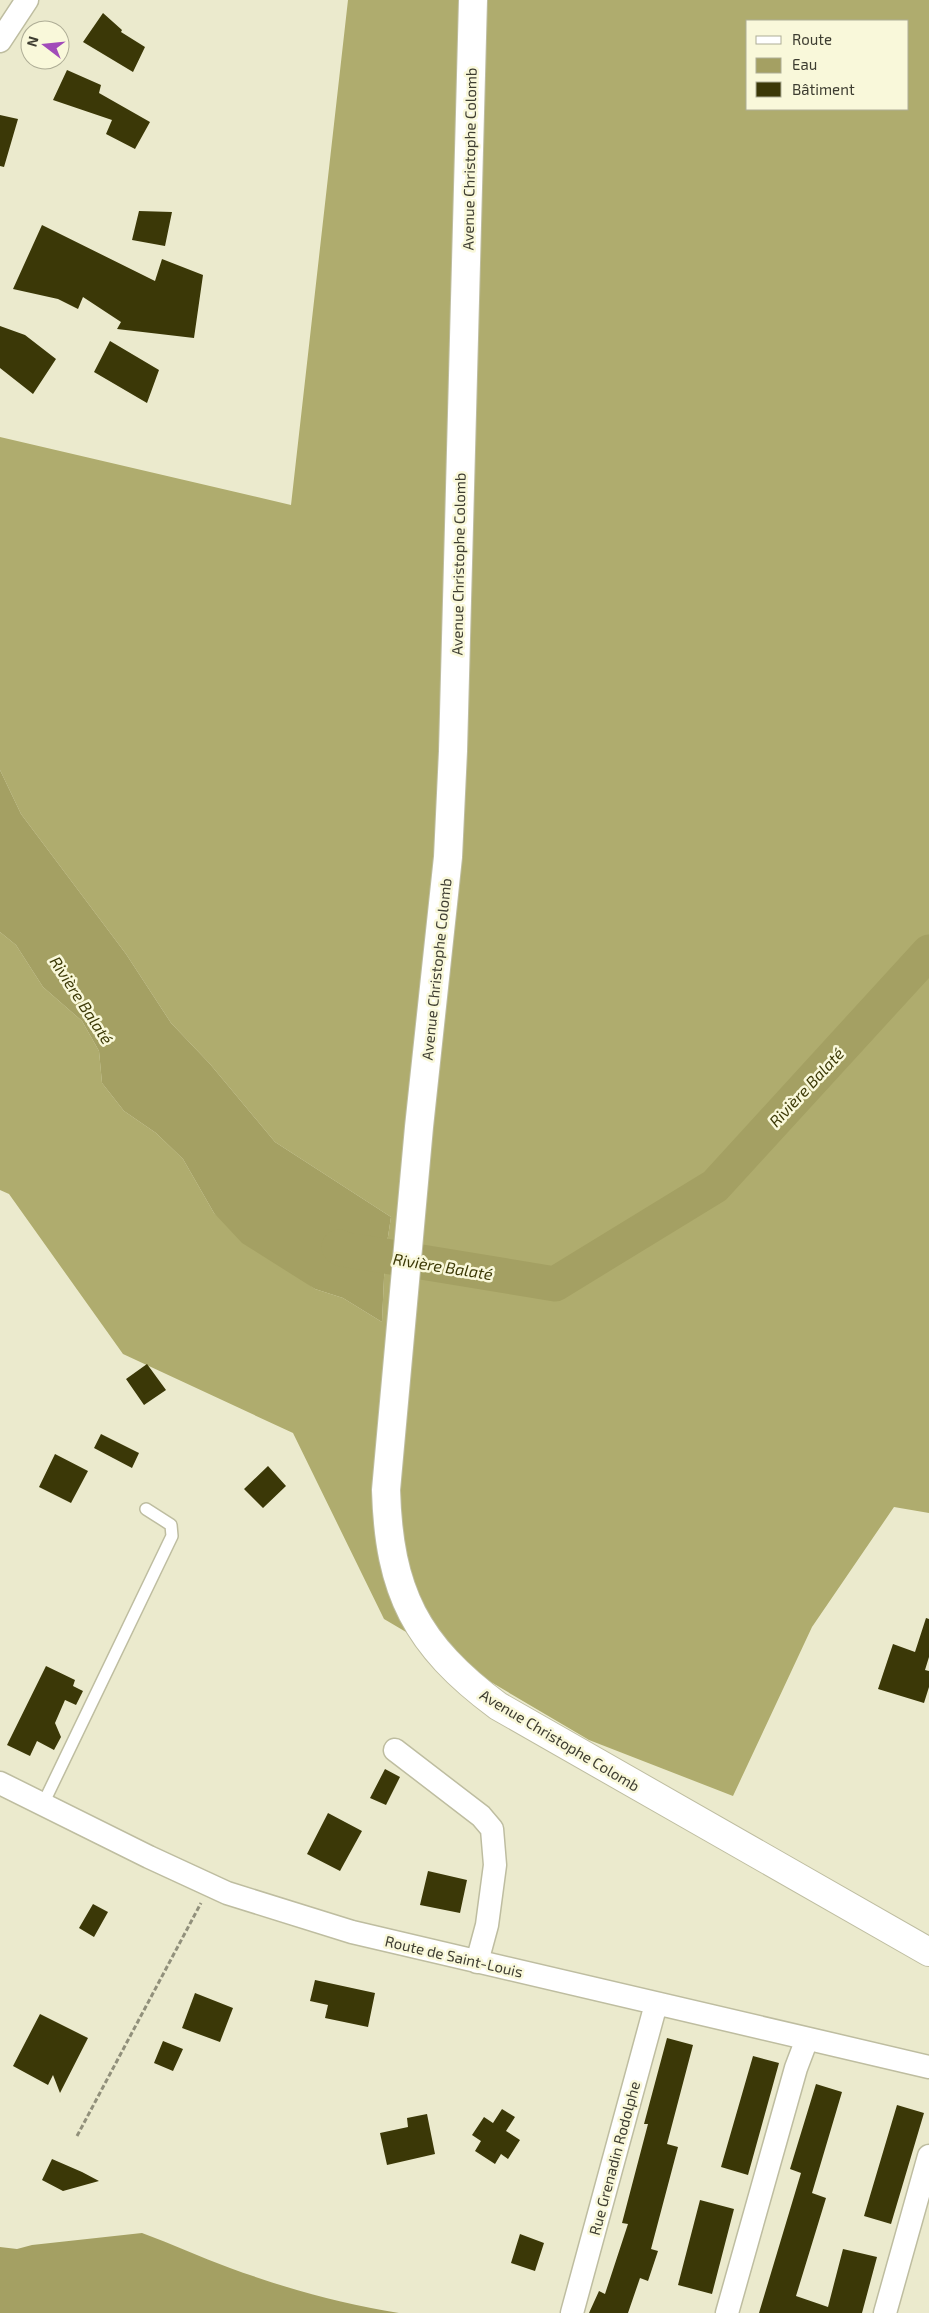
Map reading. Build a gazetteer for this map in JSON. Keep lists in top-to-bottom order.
{
  "streets": {
    "street": ["Avenue Christophe Colomb", "Route de Saint-Louis", "Rue Grenadin Rodolphe"]
  },
  "crossings": [
    ["Route de Saint-Louis", "Rue Grenadin Rodolphe"]
  ],
  "water": ["Rivière Balaté"],
  "legend": ["Route", "Eau", "Bâtiment"],
  "north": "left"
}
